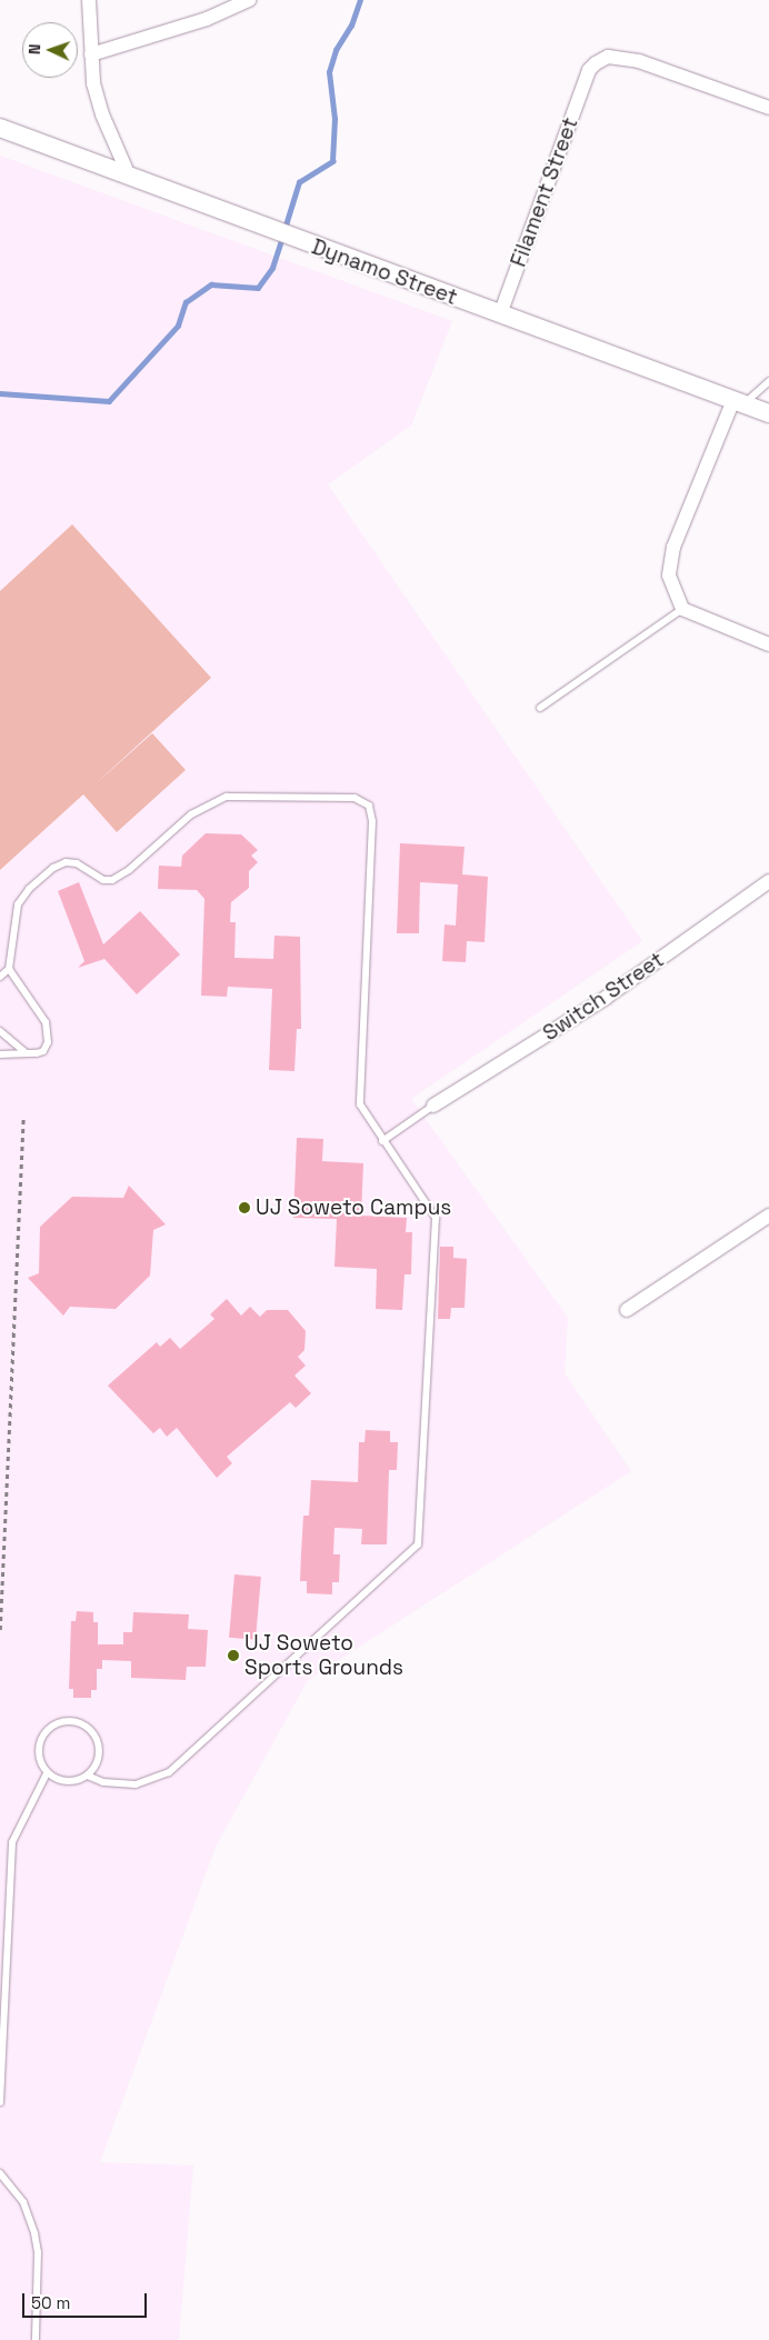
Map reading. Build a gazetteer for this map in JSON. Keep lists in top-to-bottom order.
{
  "streets": {
    "street": ["Filament Street", "Dynamo Street", "Switch Street"]
  },
  "crossings": [
    ["Filament Street", "Dynamo Street"]
  ],
  "places": ["UJ Soweto Campus", "UJ Soweto Sports Grounds"],
  "scale_bar": "50 m",
  "north": "left"
}
